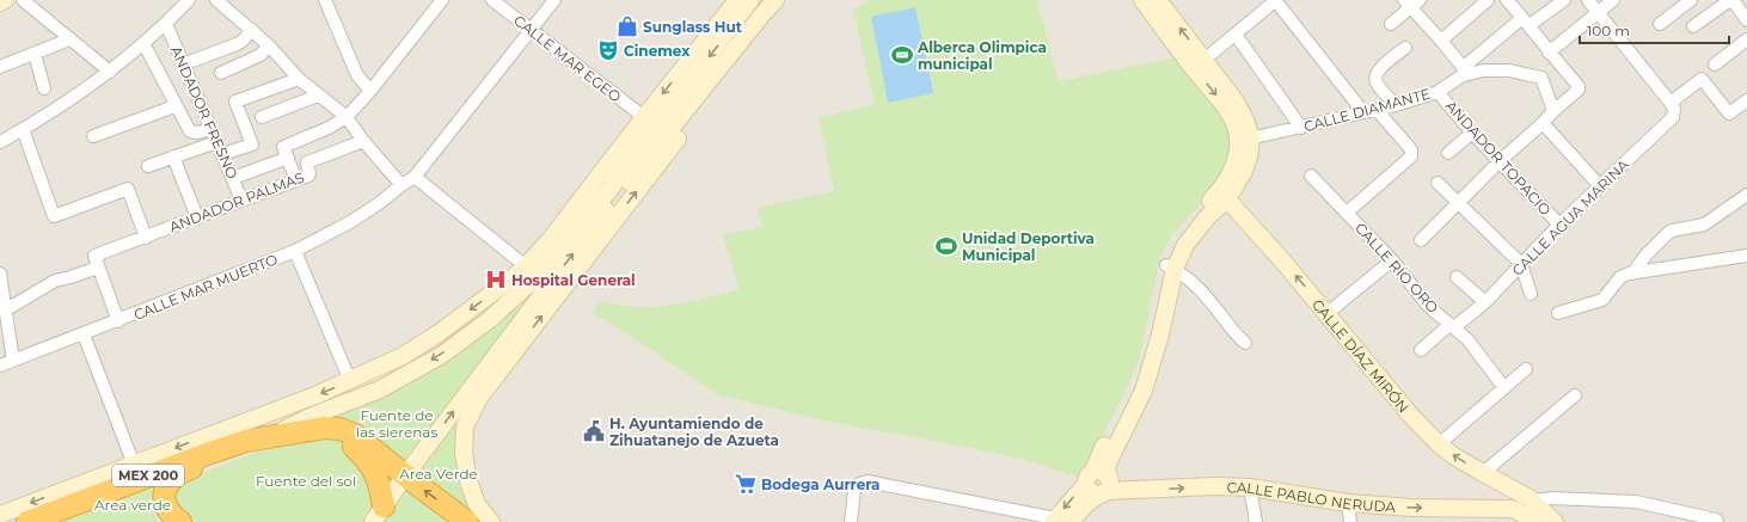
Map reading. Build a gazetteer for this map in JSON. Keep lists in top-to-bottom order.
{
  "streets": {
    "highway": ["MEX 200"],
    "main road": ["CALLE DÍAZ MIRÓN", "CALLE PABLO NERUDA"],
    "street": [
      "CALLE MAR EGEO",
      "CALLE DIAMANTE",
      "ANDADOR FRESNO",
      "ANDADOR TOPACIO",
      "ANDADOR PALMAS",
      "CALLE AGUA MARINA",
      "CALLE RÍO ORO",
      "CALLE MAR MUERTO"
    ]
  },
  "crossings": [
    ["CALLE DIAMANTE", "ANDADOR TOPACIO"],
    ["ANDADOR FRESNO", "ANDADOR PALMAS"],
    ["ANDADOR TOPACIO", "CALLE AGUA MARINA"],
    ["CALLE AGUA MARINA", "CALLE RÍO ORO"]
  ],
  "one_way": ["CALLE DÍAZ MIRÓN", "CALLE PABLO NERUDA"],
  "parks": [
    "Fuente de las sierenas",
    "Area Verde",
    "Fuente del sol",
    "Area verde"
  ],
  "places": {
    "shop": ["Sunglass Hut"],
    "theatre": ["Cinemex"],
    "sports": ["Alberca Olimpica municipal", "Unidad Deportiva Municipal"],
    "hospital": ["Hospital General"],
    "public building": ["H. Ayuntamiendo de Zihuatanejo de Azueta"],
    "supermarket": ["Bodega Aurrera"]
  },
  "scale_bar": "100 m"
}
